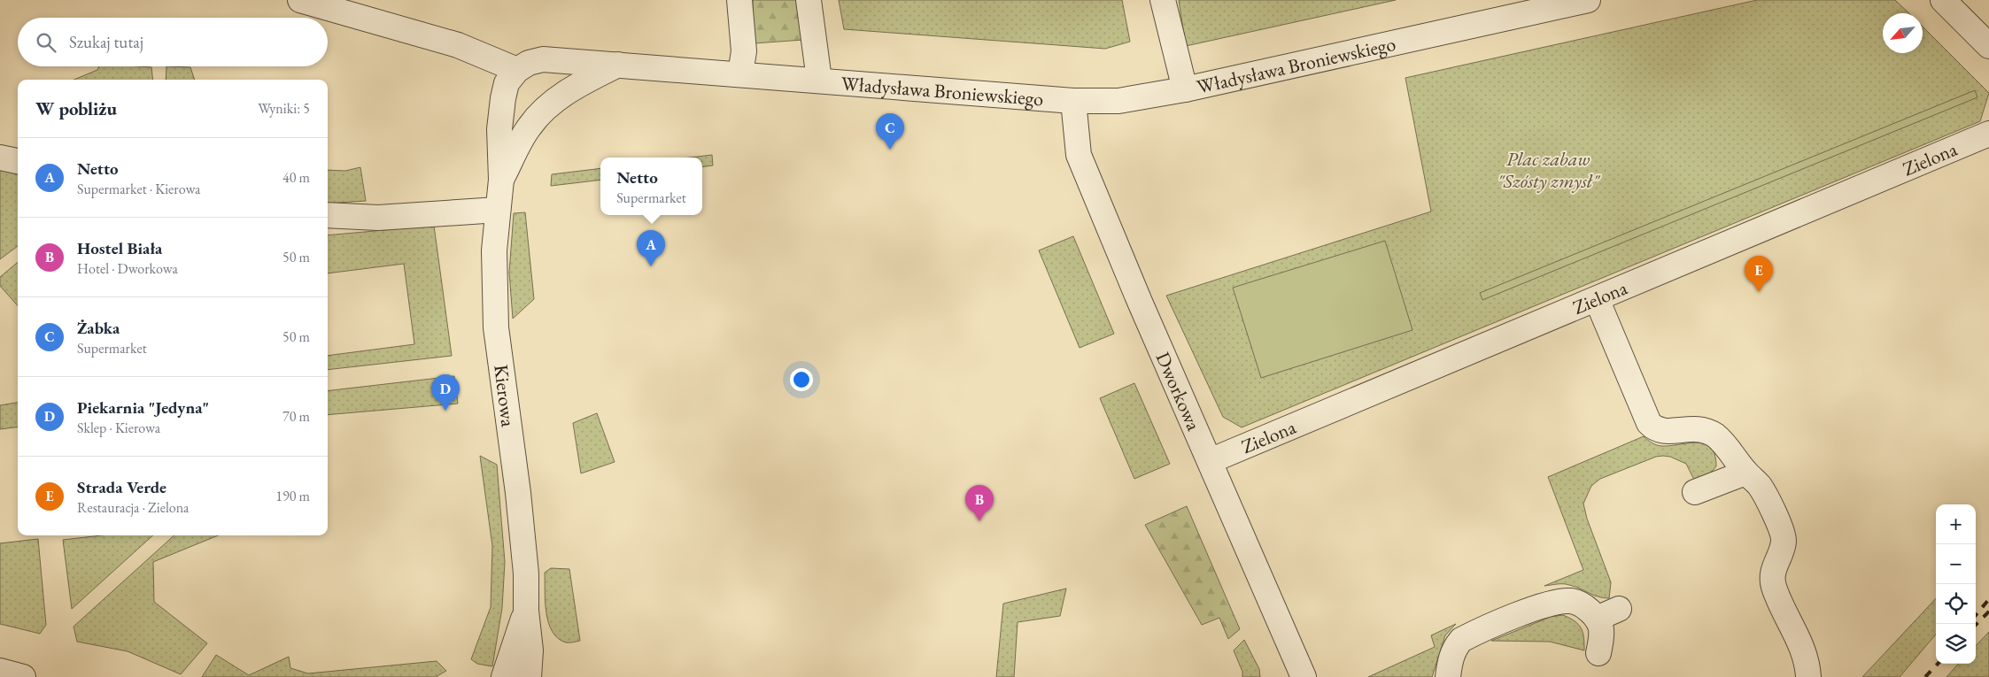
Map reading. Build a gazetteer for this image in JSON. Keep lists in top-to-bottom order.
{
  "streets": {
    "street": [
      "Władysława Broniewskiego",
      "Zielona",
      "Dworkowa",
      "Kierowa"
    ]
  },
  "crossings": [
    ["Władysława Broniewskiego", "Dworkowa"],
    ["Władysława Broniewskiego", "Kierowa"],
    ["Zielona", "Dworkowa"]
  ],
  "parks": ["Plac zabaw \"Szósty zmysł\""],
  "north": "bottom left",
  "page": {
    "search": "Szukaj tutaj",
    "heading": ["W pobliżu", "Wyniki: 5"],
    "pins": [
      "C",
      "A",
      "E",
      "D",
      "B"
    ],
    "list": [
      {
        "mark": "A",
        "name": "Netto",
        "note": "Supermarket · Kierowa",
        "value": "40 m"
      },
      {
        "mark": "B",
        "name": "Hostel Biała",
        "note": "Hotel · Dworkowa",
        "value": "50 m"
      },
      {
        "mark": "C",
        "name": "Żabka",
        "note": "Supermarket",
        "value": "50 m"
      },
      {
        "mark": "D",
        "name": "Piekarnia \"Jedyna\"",
        "note": "Sklep · Kierowa",
        "value": "70 m"
      },
      {
        "mark": "E",
        "name": "Strada Verde",
        "note": "Restauracja · Zielona",
        "value": "190 m"
      }
    ],
    "popup": ["Netto", "Supermarket"],
    "map_buttons": ["+", "−"]
  }
}
